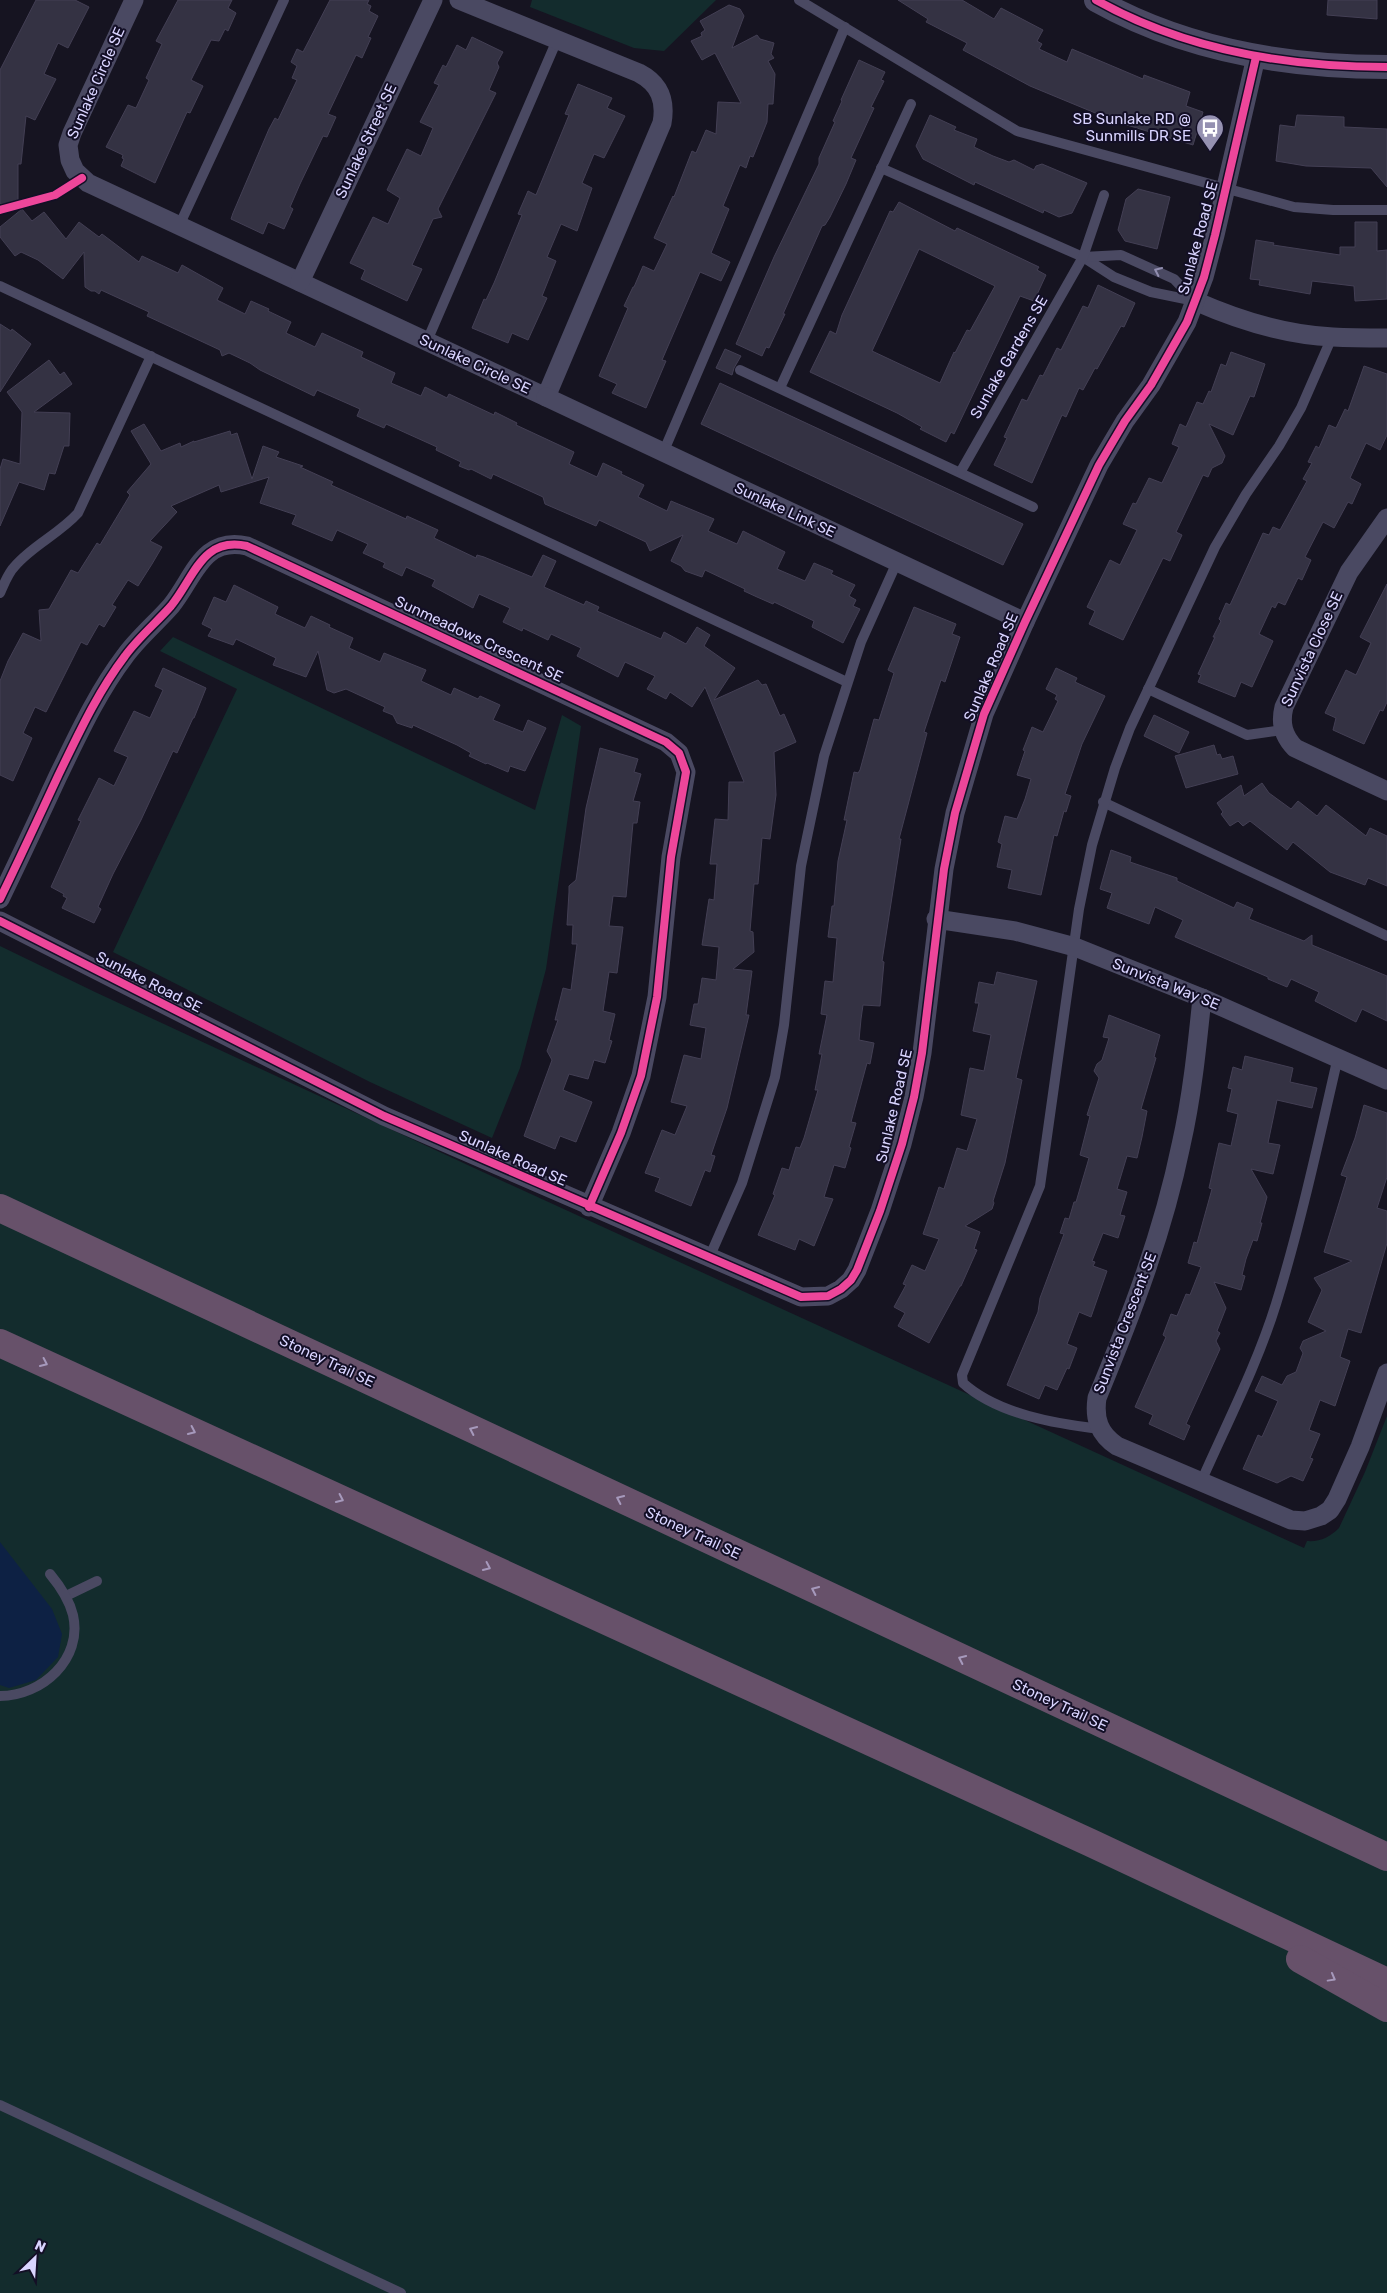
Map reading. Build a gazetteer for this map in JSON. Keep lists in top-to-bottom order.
{
  "streets": {
    "highway": ["Stoney Trail SE"],
    "street": [
      "Sunlake Circle SE",
      "Sunlake Street SE",
      "Sunlake Road SE",
      "Sunlake Link SE",
      "Sunmeadows Crescent SE",
      "Sunvista Close SE",
      "Sunvista Way SE",
      "Sunvista Crescent SE"
    ],
    "lane": ["Sunlake Gardens SE"]
  },
  "crossings": [
    ["Sunlake Circle SE", "Sunlake Street SE"],
    ["Sunlake Circle SE", "Sunlake Link SE"],
    ["Sunlake Road SE", "Sunlake Link SE"],
    ["Sunlake Road SE", "Sunmeadows Crescent SE"],
    ["Sunlake Road SE", "Sunvista Way SE"],
    ["Sunvista Way SE", "Sunvista Crescent SE"]
  ],
  "places": {
    "bus stop": ["SB Sunlake RD @ Sunmills DR SE"]
  },
  "north": "top right"
}
